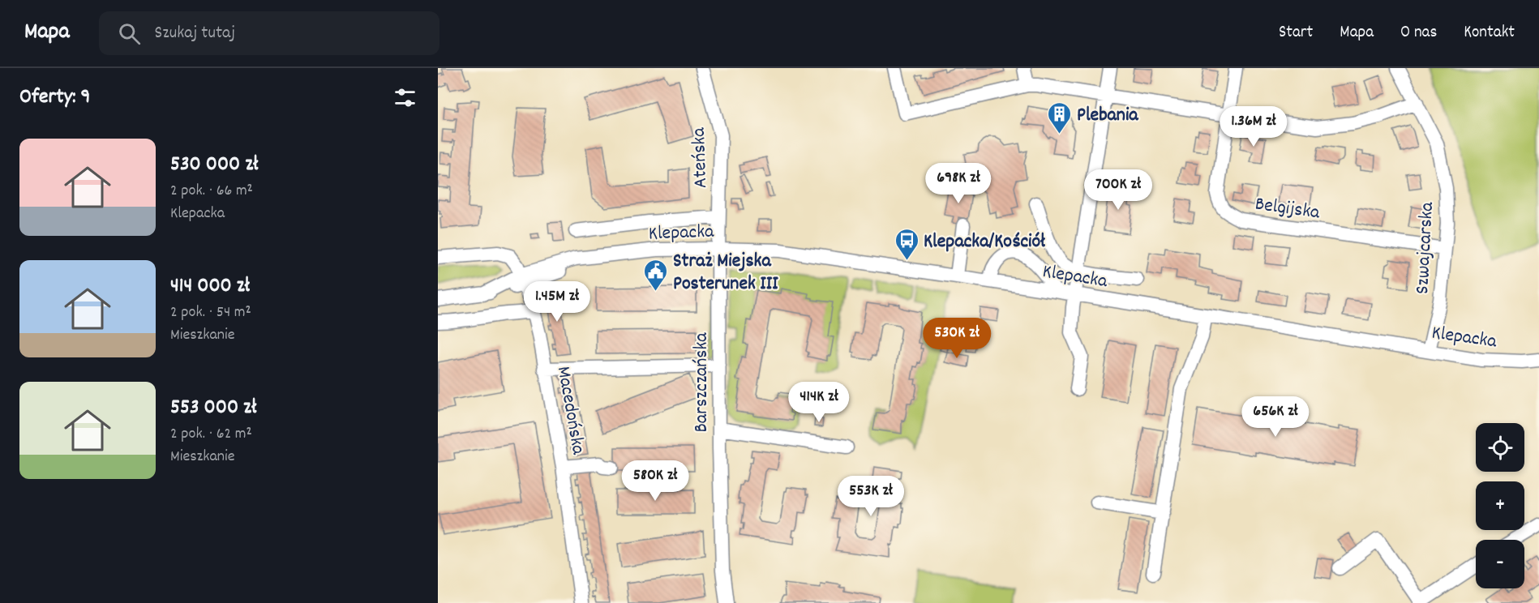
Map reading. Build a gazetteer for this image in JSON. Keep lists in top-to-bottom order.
{
  "streets": {
    "street": [
      "Ateńska",
      "Belgijska",
      "Klepacka",
      "Szwajcarska",
      "Barszczańska",
      "Macedońska"
    ]
  },
  "crossings": [
    ["Ateńska", "Klepacka"],
    ["Ateńska", "Barszczańska"],
    ["Belgijska", "Szwajcarska"],
    ["Klepacka", "Szwajcarska"],
    ["Klepacka", "Barszczańska"],
    ["Klepacka", "Macedońska"]
  ],
  "places": {
    "building": ["Plebania"],
    "bus stop": ["Klepacka/Kościół"],
    "public building": ["Straż Miejska Posterunek III"]
  },
  "page": {
    "header": "Mapa",
    "search": "Szukaj tutaj",
    "nav": [
      "Start",
      "Mapa",
      "O nas",
      "Kontakt"
    ],
    "heading": "Oferty: 9",
    "price": [
      "1.36M zł",
      "698K zł",
      "700K zł",
      "1.45M zł",
      "530K zł",
      "414K zł",
      "656K zł",
      "580K zł",
      "553K zł"
    ],
    "list": [
      {
        "name": "530 000 zł",
        "note": "2 pok. · 66 m² · Klepacka"
      },
      {
        "name": "414 000 zł",
        "note": "2 pok. · 54 m² · Mieszkanie"
      },
      {
        "name": "553 000 zł",
        "note": "2 pok. · 62 m² · Mieszkanie"
      }
    ],
    "map_buttons": ["+", "−"]
  }
}
